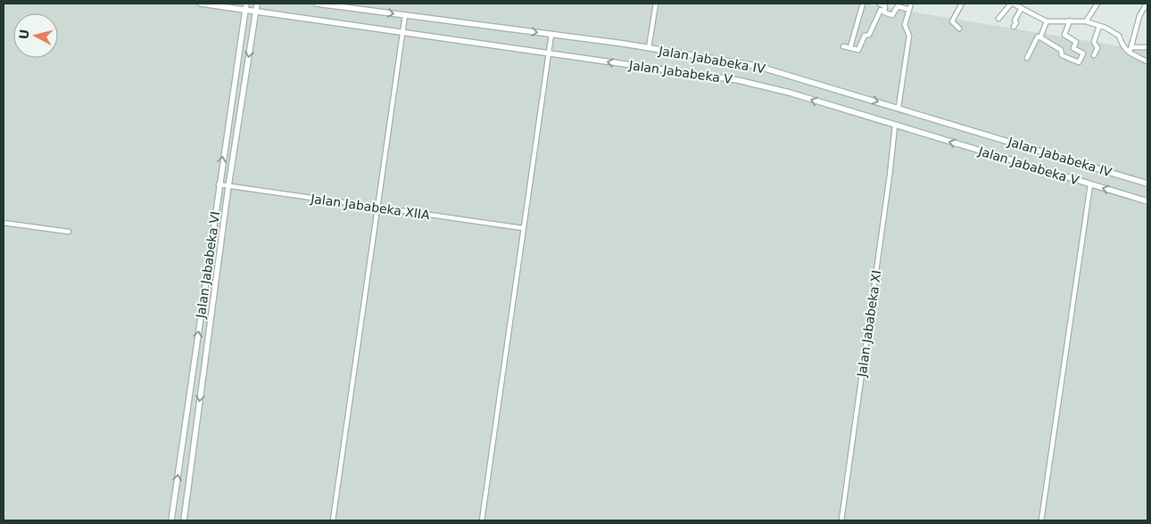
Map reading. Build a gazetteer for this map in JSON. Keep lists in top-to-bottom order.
{
  "streets": {
    "street": [
      "Jalan Jababeka IV",
      "Jalan Jababeka V",
      "Jalan Jababeka XIIA",
      "Jalan Jababeka VI",
      "Jalan Jababeka XI"
    ]
  },
  "crossings": [
    ["Jalan Jababeka V", "Jalan Jababeka VI"],
    ["Jalan Jababeka V", "Jalan Jababeka XI"],
    ["Jalan Jababeka XIIA", "Jalan Jababeka VI"]
  ],
  "one_way": ["Jalan Jababeka IV", "Jalan Jababeka V"],
  "north": "left"
}
